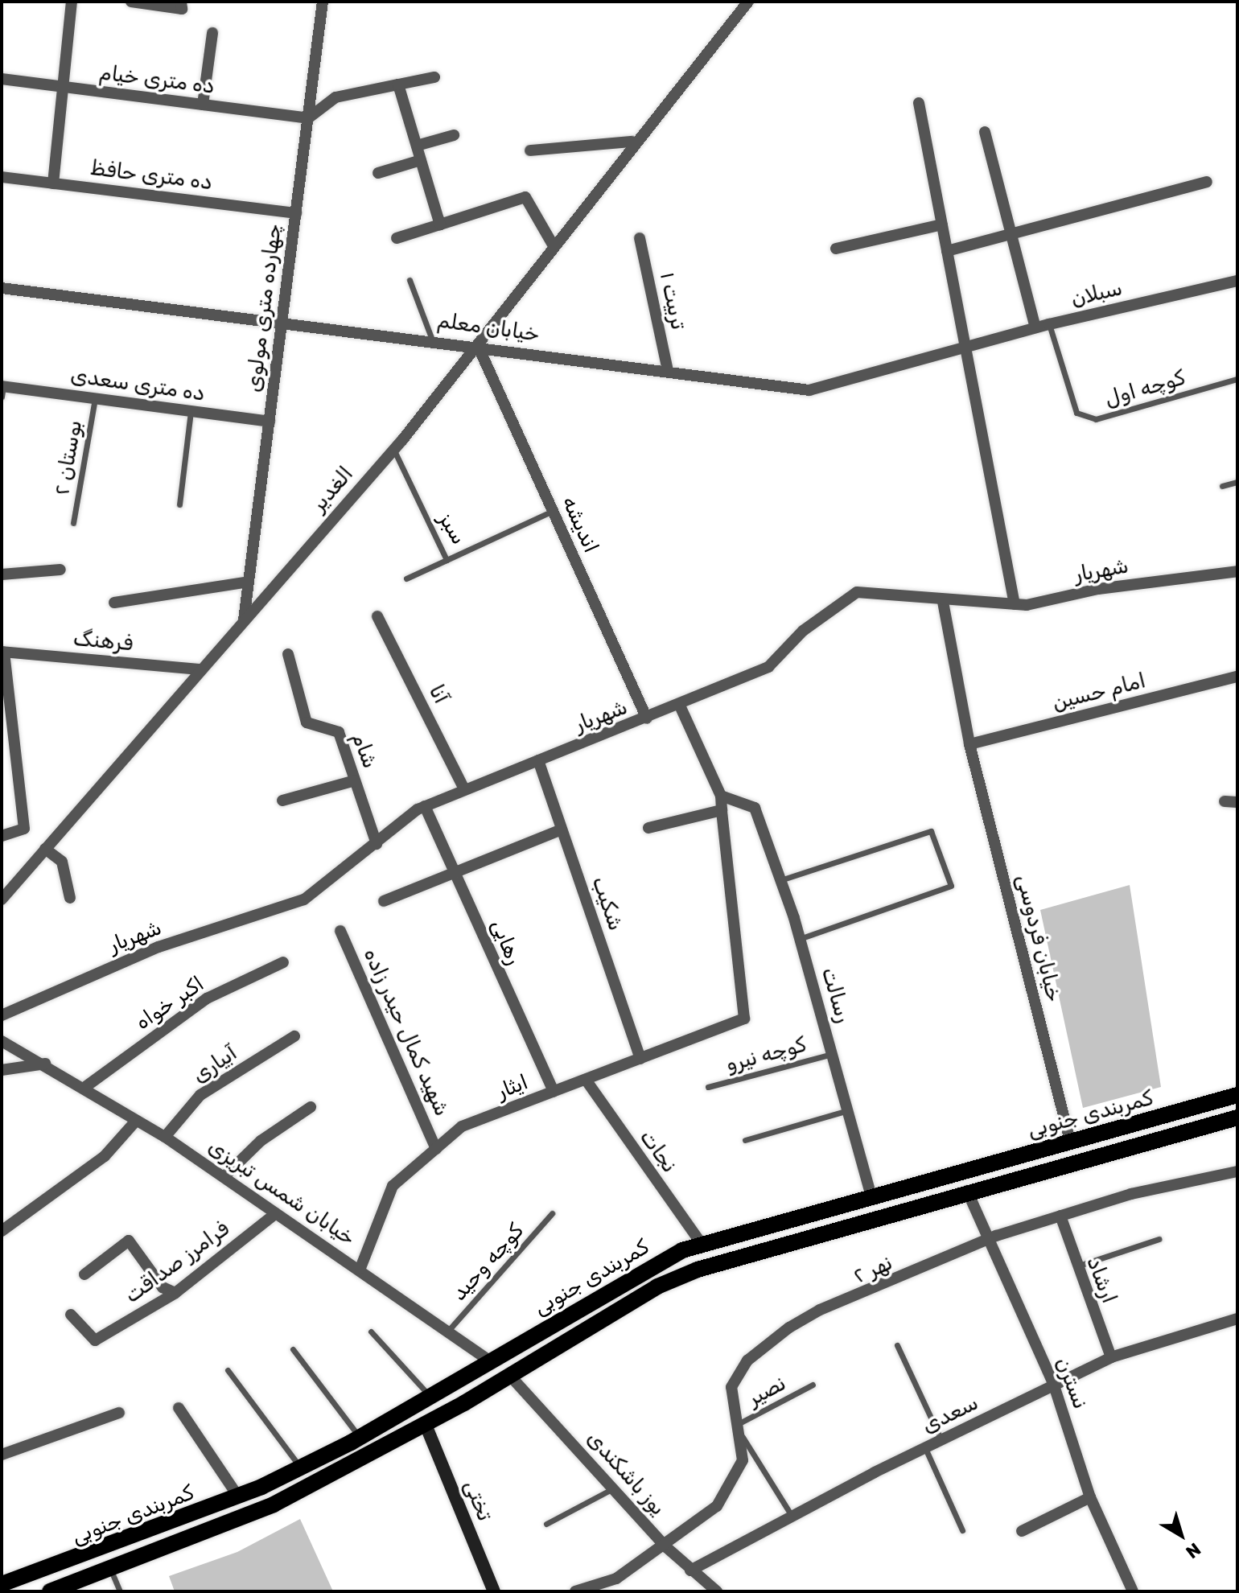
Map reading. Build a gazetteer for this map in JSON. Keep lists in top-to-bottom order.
{
  "streets": {
    "main road": ["کمربندی جنوبی", "تختی"],
    "street": [
      "ده متری خیام",
      "ده متری حافظ",
      "سبلان",
      "تربیت ۱",
      "چهارده متری مولوی",
      "خیابان معلم",
      "ده متری سعدی",
      "الغدیر",
      "اندیشه",
      "شهریار",
      "فرهنگ",
      "امام حسین",
      "آنا",
      "شام",
      "شکیب",
      "خیابان فردوسی",
      "رهایی",
      "رسالت",
      "اکبر خواه",
      "شهید کمال حیدر زاده",
      "آبیاری",
      "ایثار",
      "نجات",
      "خیابان شمس تبریزی",
      "فرامرز صداقت",
      "نهر ۲",
      "ارشاد",
      "نسترن",
      "سعدی",
      "یوز باشکندی"
    ],
    "lane": [
      "کوچه اول",
      "بوستان ۲",
      "سبز",
      "کوچه نیرو",
      "کوچه وحید",
      "نصیر"
    ]
  },
  "crossings": [
    ["ده متری خیام", "چهارده متری مولوی"],
    ["ده متری حافظ", "چهارده متری مولوی"],
    ["سبلان", "خیابان معلم"],
    ["سبلان", "کوچه اول"],
    ["تربیت ۱", "خیابان معلم"],
    ["چهارده متری مولوی", "خیابان معلم"],
    ["چهارده متری مولوی", "ده متری سعدی"],
    ["چهارده متری مولوی", "الغدیر"],
    ["خیابان معلم", "الغدیر"],
    ["خیابان معلم", "اندیشه"],
    ["ده متری سعدی", "بوستان ۲"],
    ["الغدیر", "اندیشه"],
    ["الغدیر", "سبز"],
    ["الغدیر", "فرهنگ"],
    ["اندیشه", "سبز"],
    ["اندیشه", "شهریار"],
    ["شهریار", "آنا"],
    ["شهریار", "شام"],
    ["شهریار", "شکیب"],
    ["شهریار", "خیابان فردوسی"],
    ["شهریار", "رهایی"],
    ["امام حسین", "خیابان فردوسی"],
    ["شکیب", "ایثار"],
    ["خیابان فردوسی", "کمربندی جنوبی"],
    ["رهایی", "ایثار"],
    ["رسالت", "کوچه نیرو"],
    ["رسالت", "کمربندی جنوبی"],
    ["اکبر خواه", "خیابان شمس تبریزی"],
    ["شهید کمال حیدر زاده", "ایثار"],
    ["آبیاری", "خیابان شمس تبریزی"],
    ["ایثار", "نجات"],
    ["ایثار", "خیابان شمس تبریزی"],
    ["کمربندی جنوبی", "نجات"],
    ["کمربندی جنوبی", "خیابان شمس تبریزی"],
    ["کمربندی جنوبی", "نسترن"],
    ["کمربندی جنوبی", "یوز باشکندی"],
    ["کمربندی جنوبی", "تختی"],
    ["خیابان شمس تبریزی", "فرامرز صداقت"],
    ["خیابان شمس تبریزی", "کوچه وحید"],
    ["نهر ۲", "ارشاد"],
    ["نهر ۲", "نسترن"],
    ["نهر ۲", "نصیر"],
    ["نهر ۲", "یوز باشکندی"],
    ["ارشاد", "سعدی"],
    ["نسترن", "سعدی"],
    ["سعدی", "یوز باشکندی"]
  ],
  "north": "bottom right"
}
